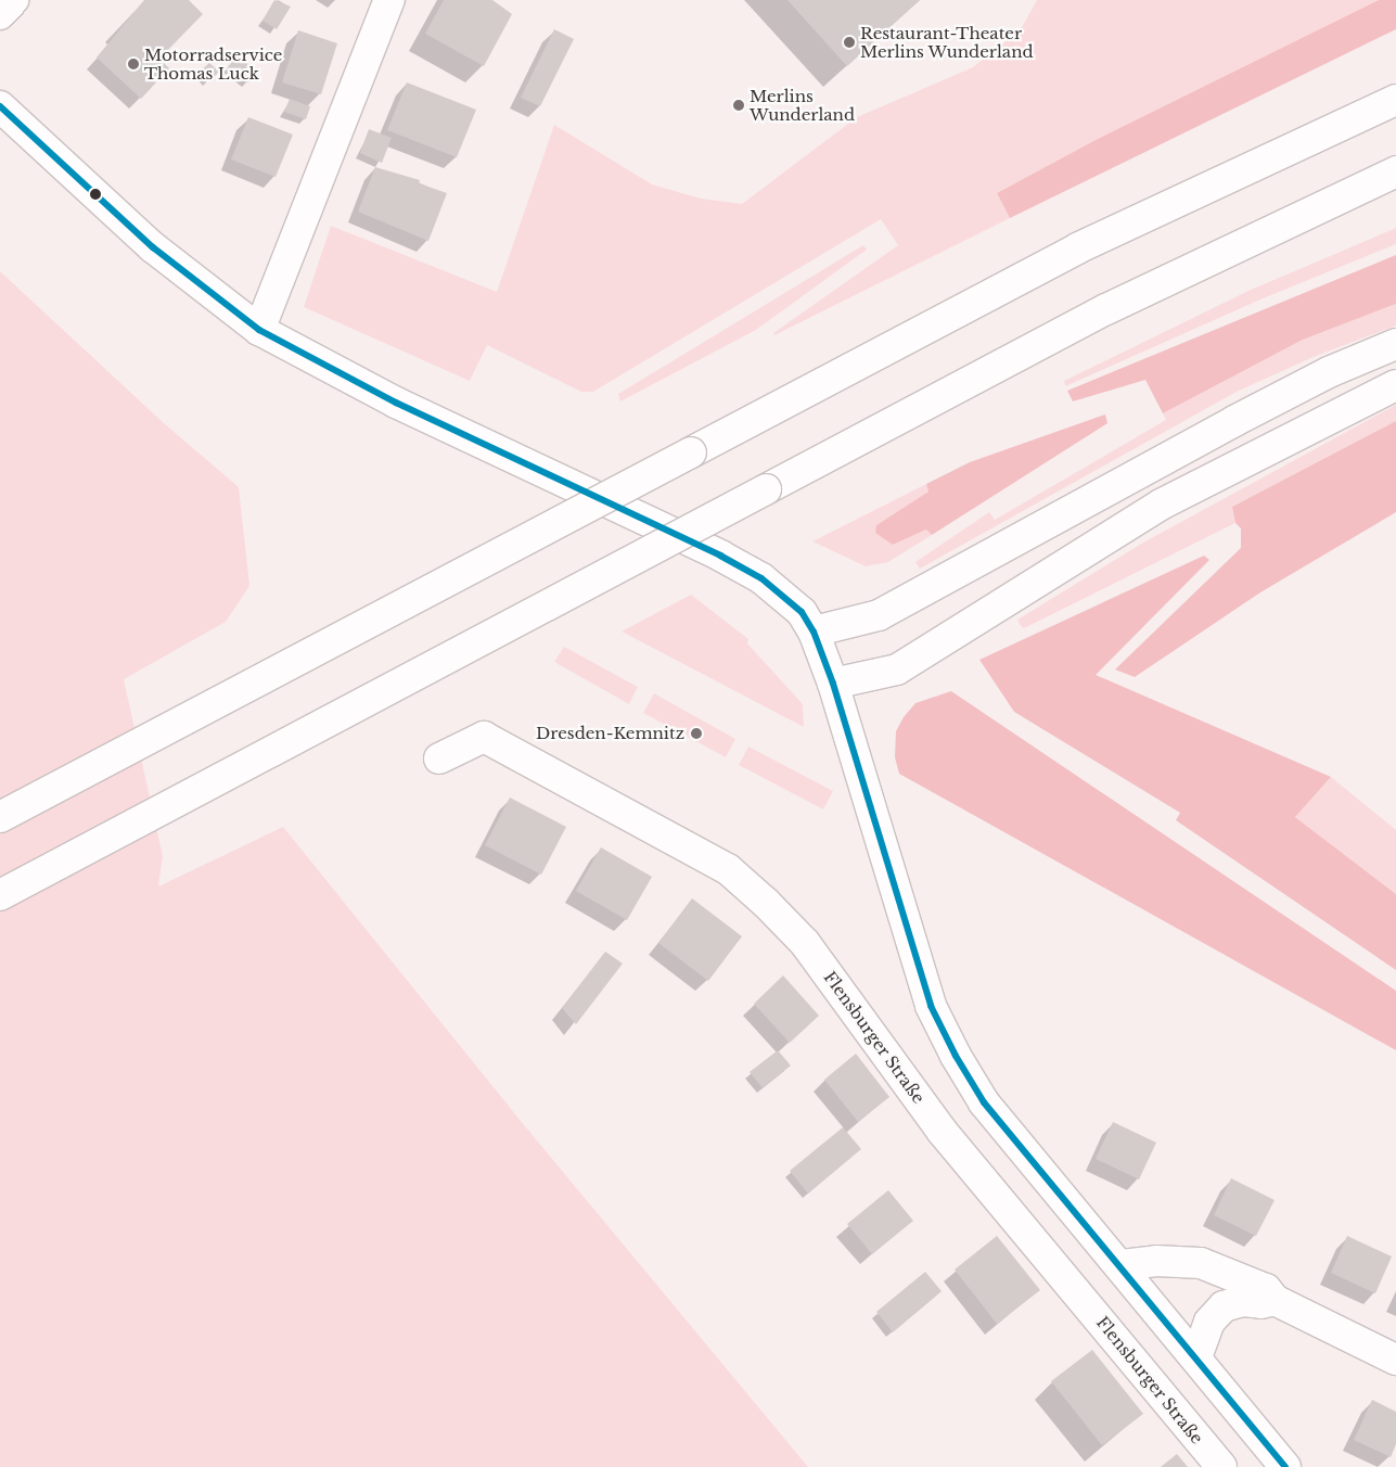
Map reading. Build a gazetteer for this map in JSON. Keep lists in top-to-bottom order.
{
  "streets": {
    "main road": ["Flensburger Straße"]
  },
  "places": [
    "Restaurant-Theater Merlins Wunderland",
    "Motorradservice Thomas Luck",
    "Merlins Wunderland",
    "Dresden-Kemnitz"
  ]
}
